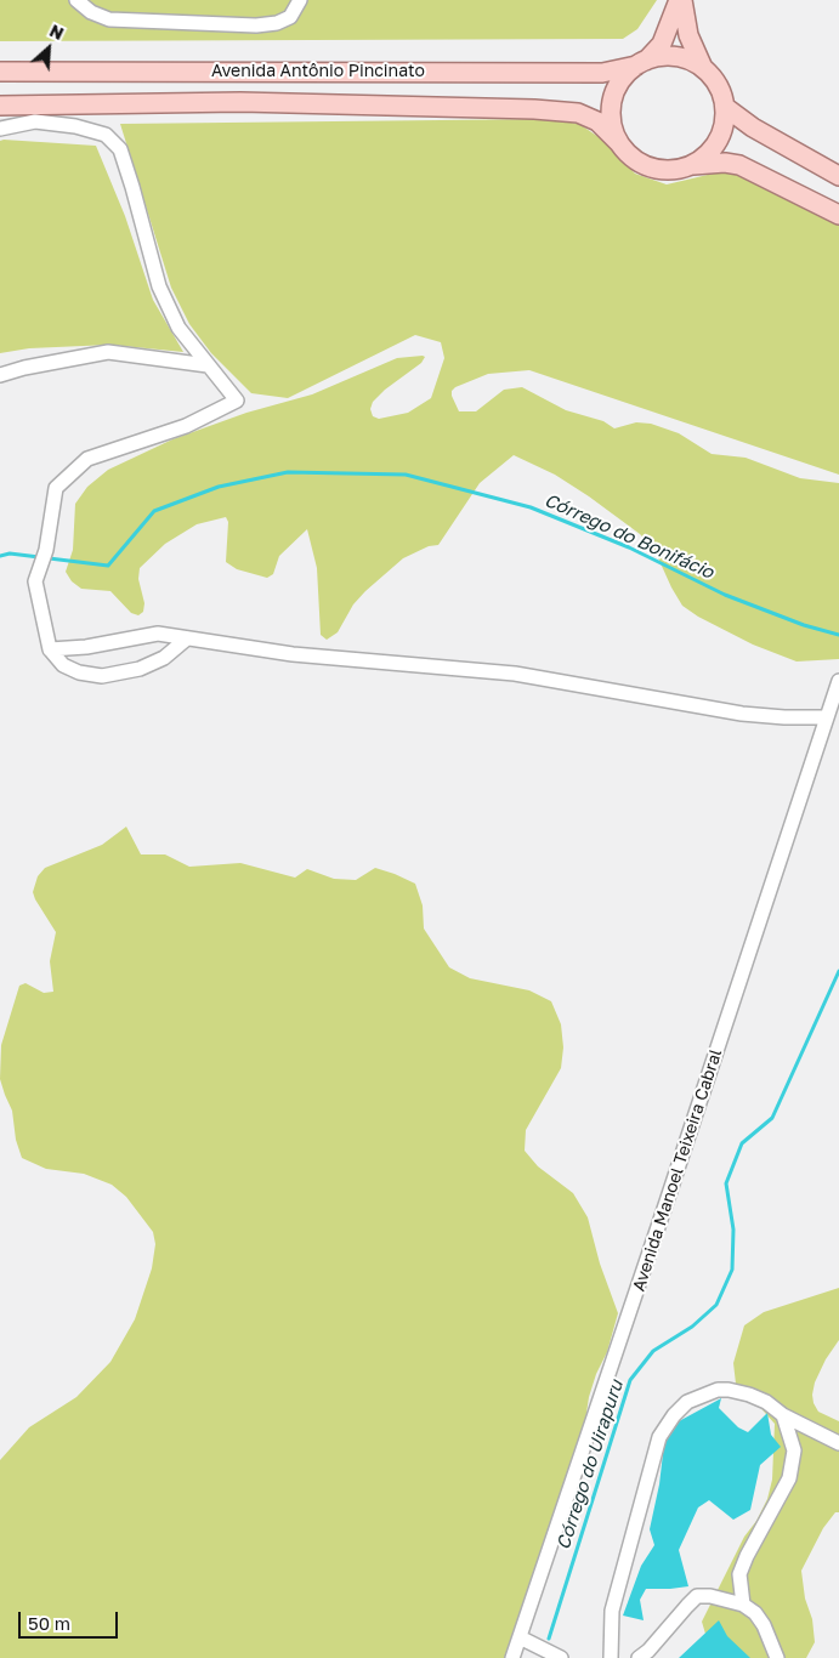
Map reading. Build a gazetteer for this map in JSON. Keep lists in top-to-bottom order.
{
  "streets": {
    "main road": ["Avenida Antônio Pincinato"],
    "street": ["Avenida Manoel Teixeira Cabral"]
  },
  "water": ["Córrego do Bonifácio", "Córrego do Uirapuru"],
  "scale_bar": "50 m",
  "north": "top right"
}
